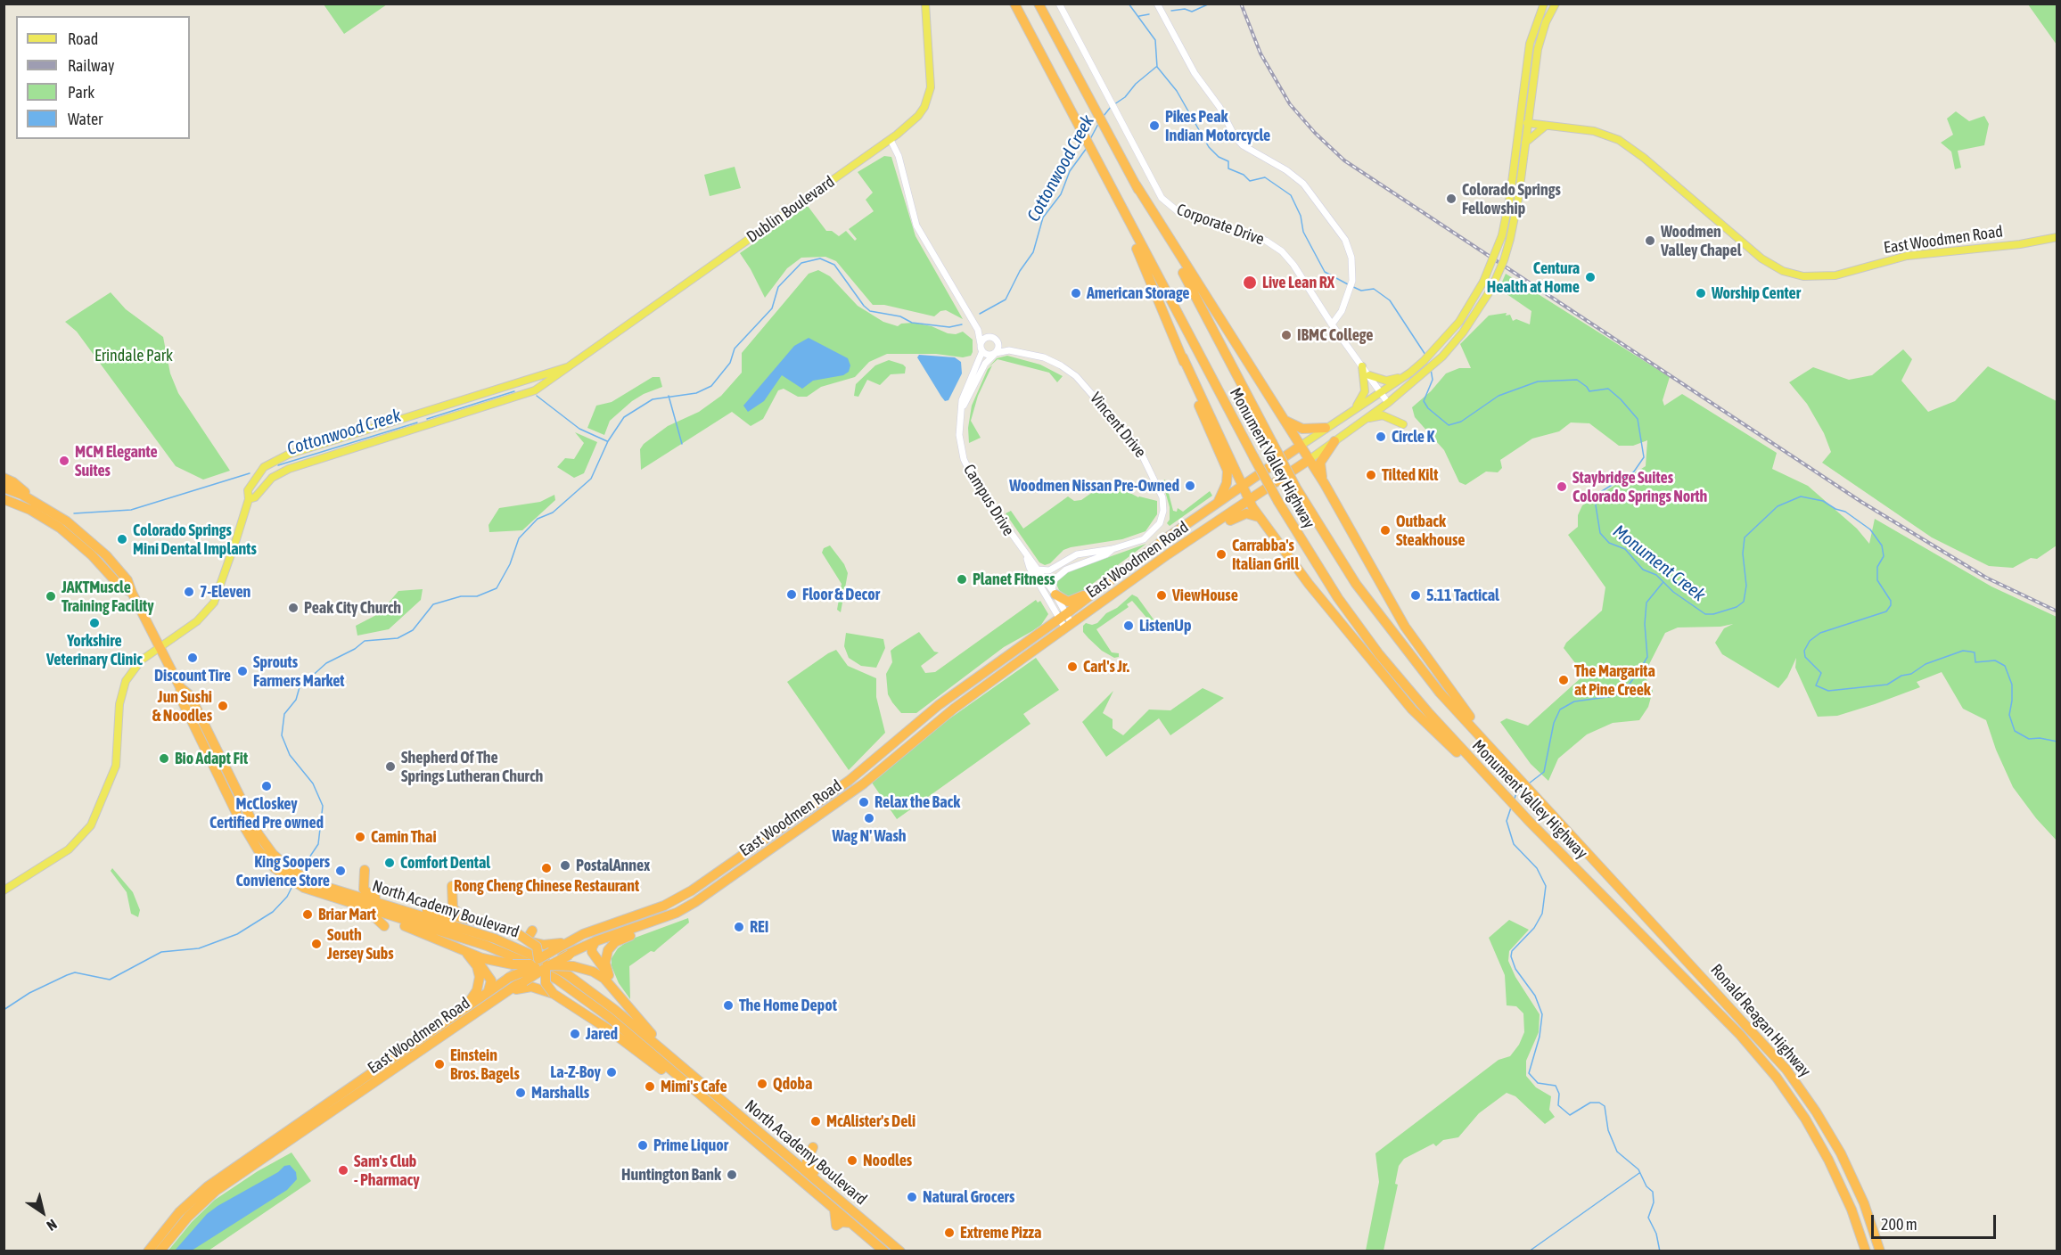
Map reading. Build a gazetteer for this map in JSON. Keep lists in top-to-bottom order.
{
  "streets": {
    "highway": [
      "East Woodmen Road",
      "Monument Valley Highway",
      "North Academy Boulevard",
      "Ronald Reagan Highway"
    ],
    "main road": ["Dublin Boulevard"],
    "street": ["Corporate Drive", "Vincent Drive", "Campus Drive"]
  },
  "crossings": [
    ["Dublin Boulevard", "North Academy Boulevard"],
    ["Corporate Drive", "East Woodmen Road"],
    ["East Woodmen Road", "Campus Drive"],
    ["Vincent Drive", "Campus Drive"],
    ["Monument Valley Highway", "Ronald Reagan Highway"]
  ],
  "water": ["Cottonwood Creek", "Monument Creek"],
  "parks": ["Erindale Park"],
  "places": [
    "Pikes Peak Indian Motorcycle",
    "Colorado Springs Fellowship",
    "Woodmen Valley Chapel",
    "Centura Health at Home",
    "Live Lean RX",
    "American Storage",
    "Worship Center",
    "IBMC College",
    "Circle K",
    "MCM Elegante Suites",
    "Tilted Kilt",
    "Woodmen Nissan Pre-Owned",
    "Staybridge Suites Colorado Springs North",
    "Outback Steakhouse",
    "Colorado Springs Mini Dental Implants",
    "Carrabba's Italian Grill",
    "Planet Fitness",
    "7-Eleven",
    "Floor & Decor",
    "ViewHouse",
    "5.11 Tactical",
    "JAKTMuscle Training Facility",
    "Peak City Church",
    "Yorkshire Veterinary Clinic",
    "ListenUp",
    "Discount Tire",
    "Carl's Jr.",
    "Sprouts Farmers Market",
    "The Margarita at Pine Creek",
    "Jun Sushi & Noodles",
    "Bio Adapt Fit",
    "Shepherd Of The Springs Lutheran Church",
    "McCloskey Certified Pre owned",
    "Relax the Back",
    "Wag N' Wash",
    "Camin Thai",
    "Comfort Dental",
    "PostalAnnex",
    "Rong Cheng Chinese Restaurant",
    "King Soopers Convience Store",
    "Briar Mart",
    "REI",
    "South Jersey Subs",
    "The Home Depot",
    "Jared",
    "Einstein Bros. Bagels",
    "La-Z-Boy",
    "Qdoba",
    "Mimi's Cafe",
    "Marshalls",
    "McAlister's Deli",
    "Prime Liquor",
    "Noodles",
    "Sam's Club - Pharmacy",
    "Huntington Bank",
    "Natural Grocers",
    "Extreme Pizza"
  ],
  "legend": [
    "Road",
    "Railway",
    "Park",
    "Water"
  ],
  "scale_bar": "200 m",
  "north": "bottom right"
}
